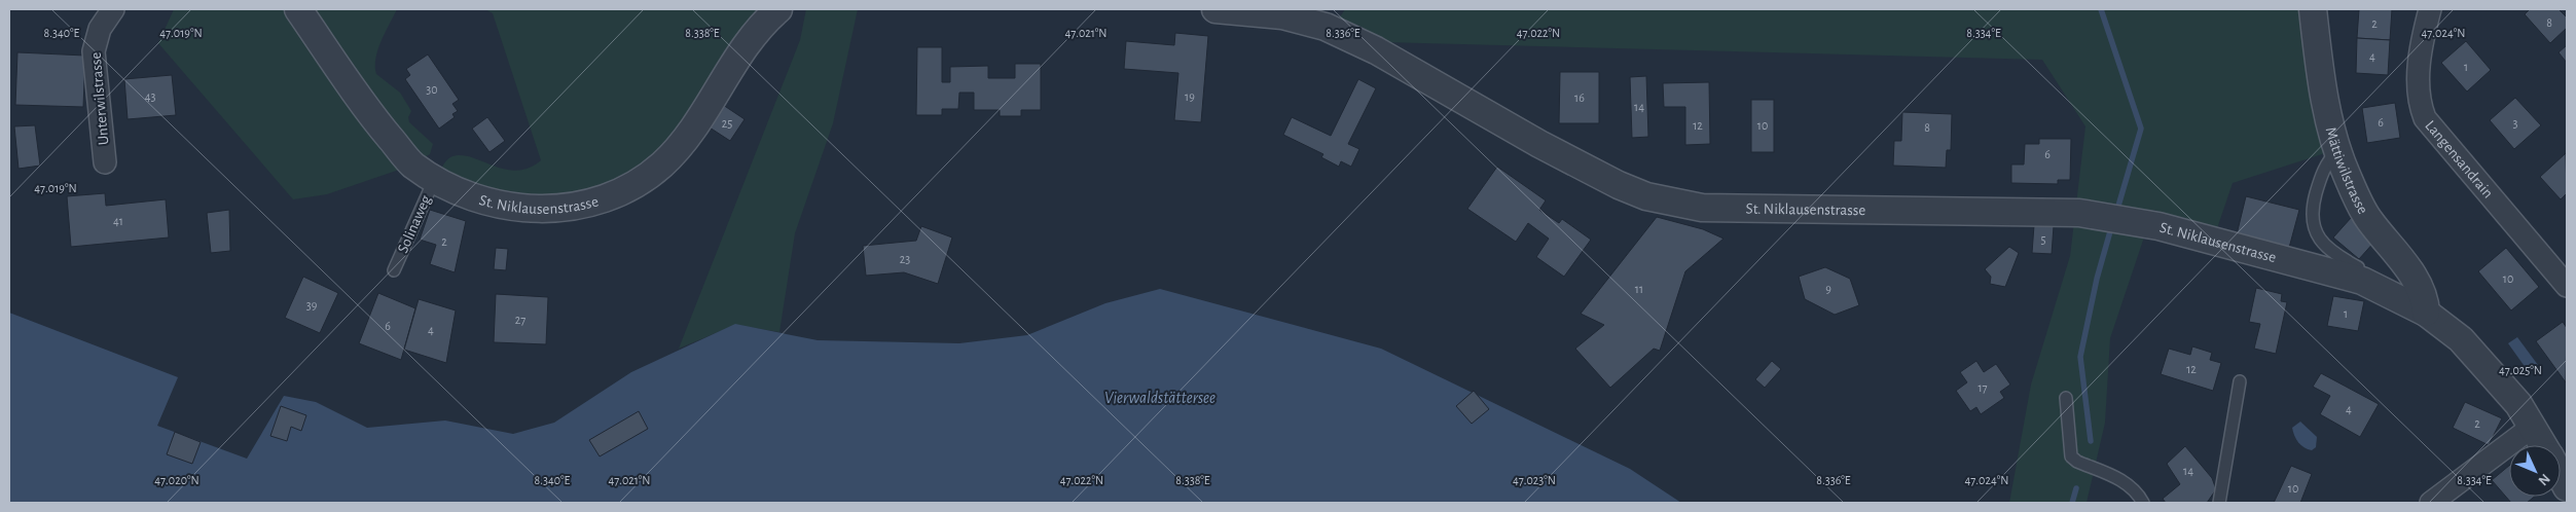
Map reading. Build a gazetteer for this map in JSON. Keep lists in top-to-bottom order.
{
  "streets": {
    "street": [
      "Unterwilstrasse",
      "Langensandrain",
      "Mättiwilstrasse",
      "St. Niklausenstrasse"
    ],
    "lane": ["Solinaweg"]
  },
  "crossings": [
    ["Mättiwilstrasse", "St. Niklausenstrasse"],
    ["St. Niklausenstrasse", "Solinaweg"]
  ],
  "water": ["Vierwaldstättersee"],
  "house_numbers": [
    "8",
    "2",
    "4",
    "1",
    "30",
    "43",
    "19",
    "16",
    "14",
    "6",
    "25",
    "3",
    "12",
    "10",
    "8",
    "6",
    "41",
    "5",
    "2",
    "23",
    "10",
    "11",
    "9",
    "39",
    "1",
    "27",
    "6",
    "4",
    "12",
    "17",
    "4",
    "2",
    "14",
    "10"
  ],
  "north": "bottom right",
  "coordinates": [
    "8.340°E",
    "8.338°E",
    "8.336°E",
    "8.334°E",
    "47.019°N",
    "47.021°N",
    "47.022°N",
    "47.024°N",
    "47.025°N",
    "47.020°N",
    "47.023°N"
  ]
}
